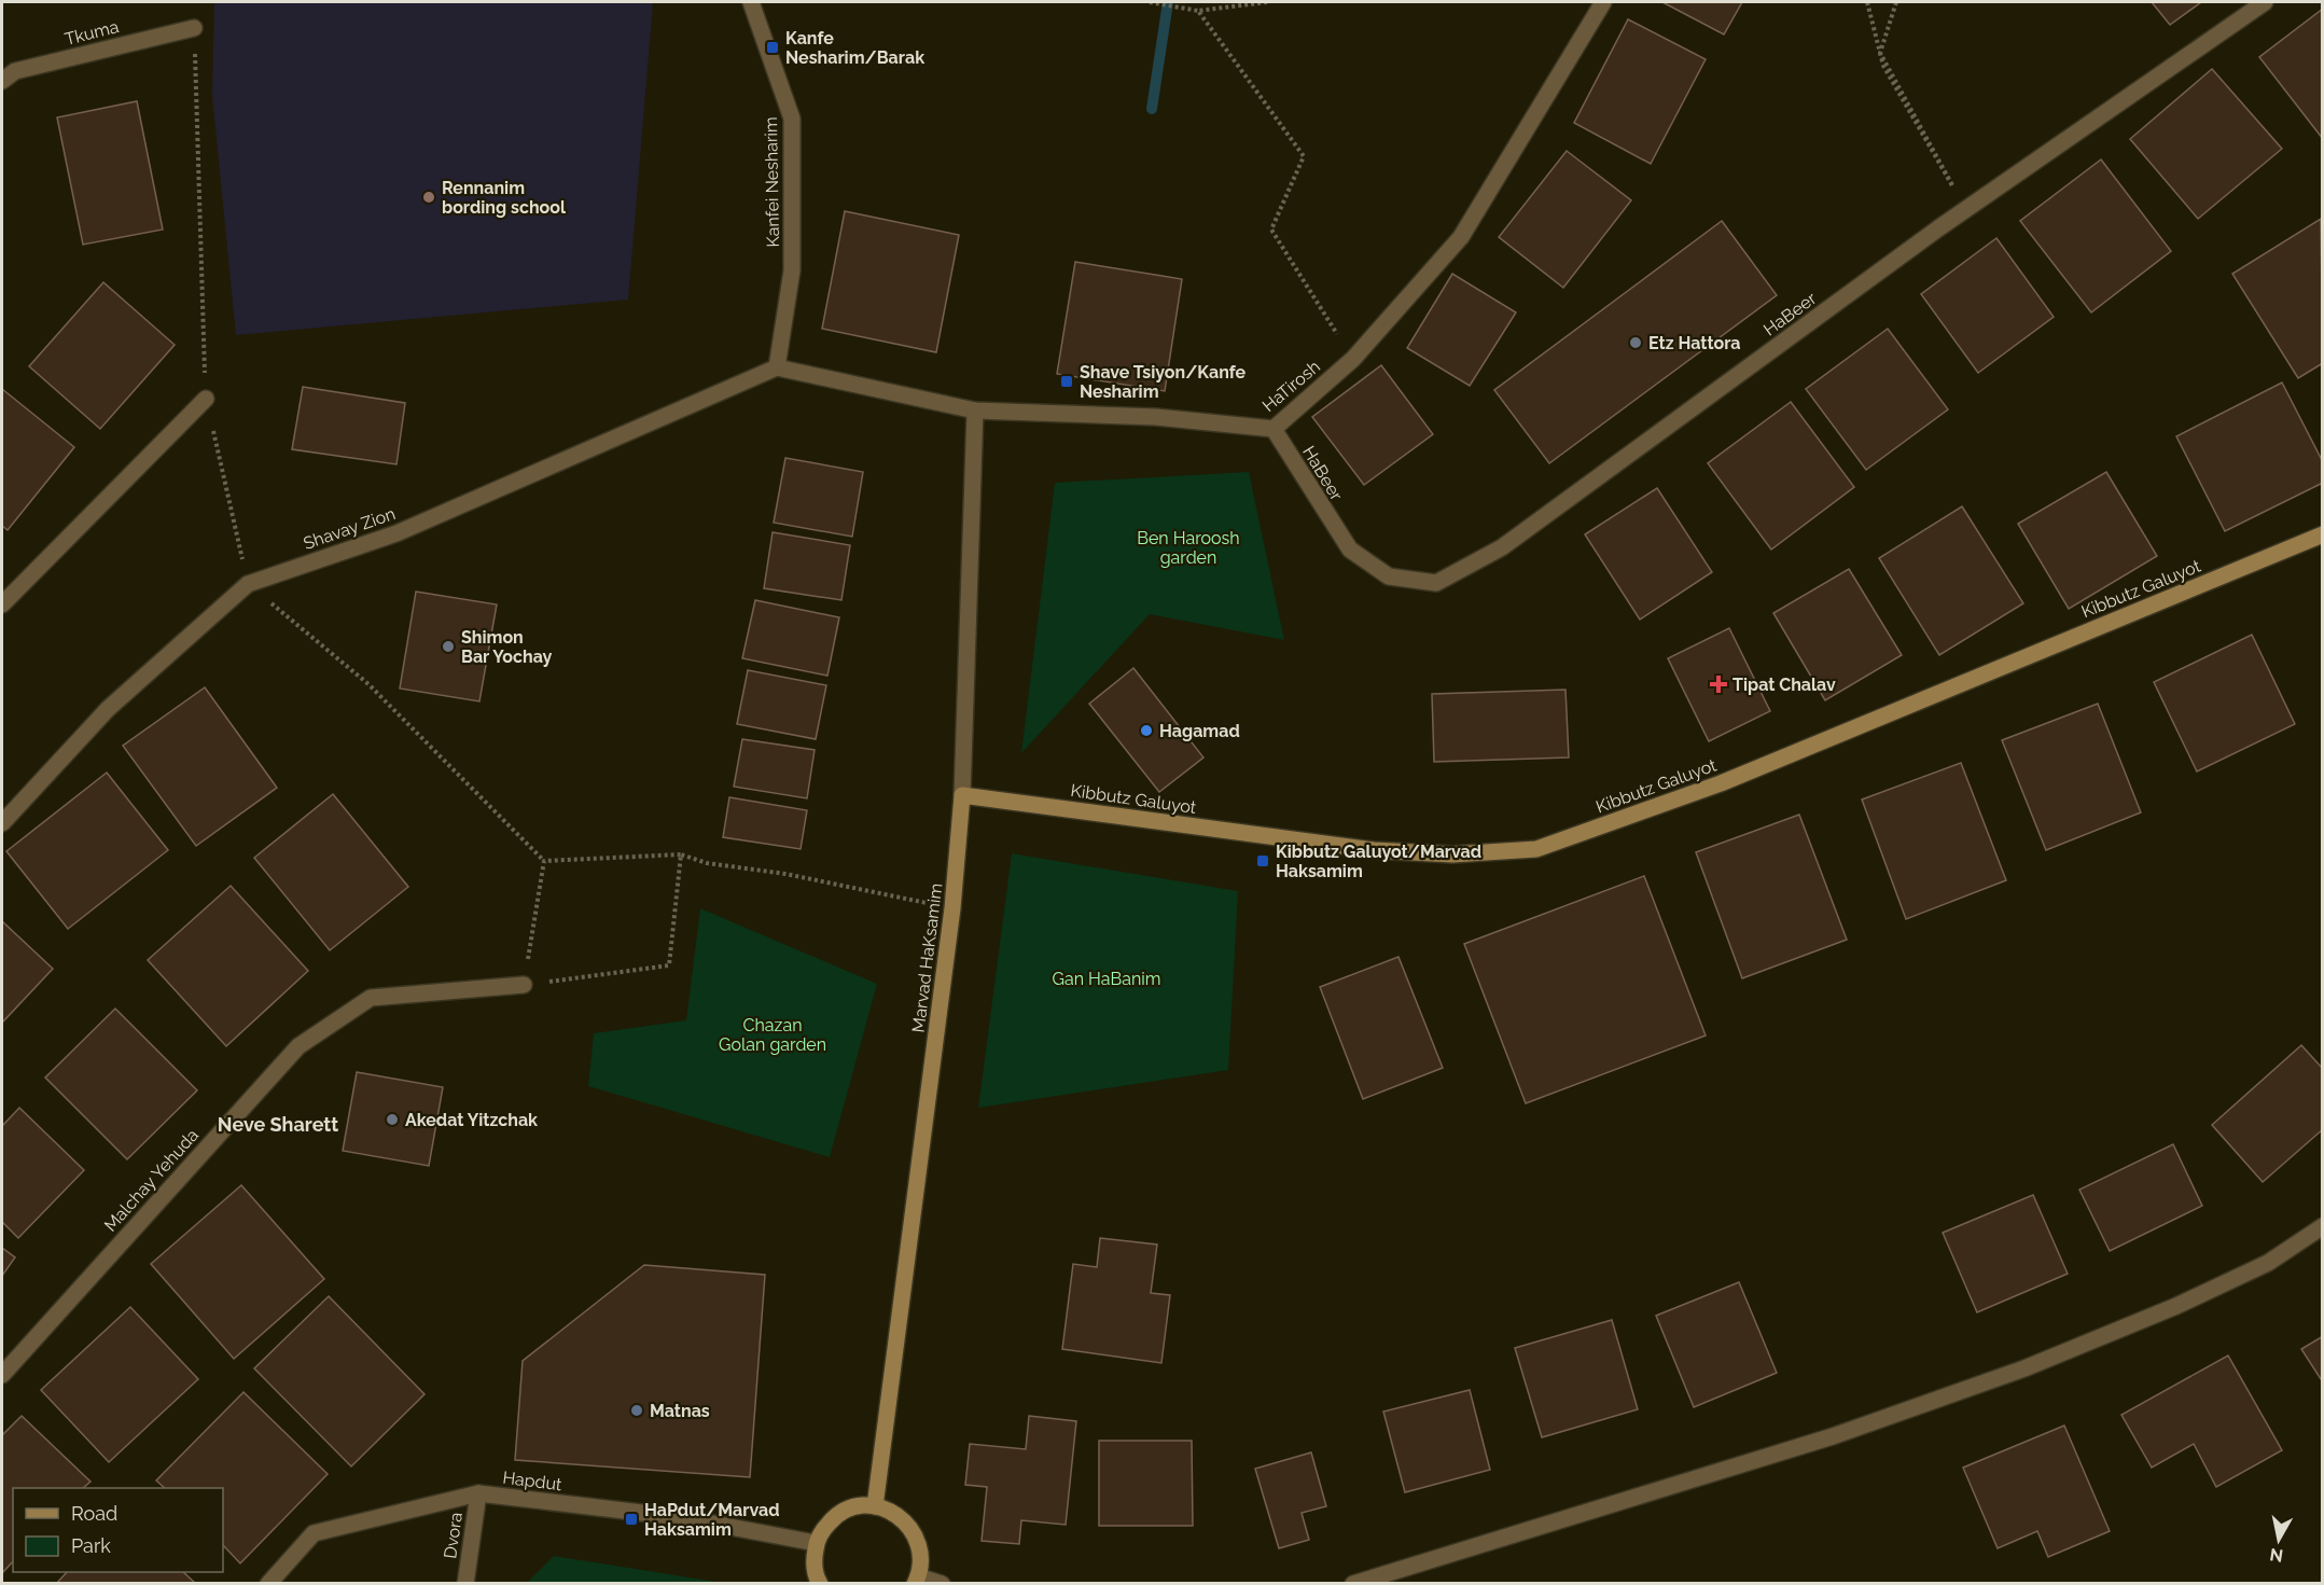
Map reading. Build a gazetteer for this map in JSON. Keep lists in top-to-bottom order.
{
  "streets": {
    "street": [
      "Tkuma",
      "Kanfei Nesharim",
      "HaBeer",
      "HaTirosh",
      "Shavay Zion",
      "Kibbutz Galuyot",
      "Marvad HaKsamim",
      "Malchay Yehuda",
      "Hapdut",
      "Dvora"
    ]
  },
  "crossings": [
    ["Kanfei Nesharim", "HaTirosh"],
    ["Kanfei Nesharim", "Shavay Zion"],
    ["HaBeer", "HaTirosh"],
    ["HaTirosh", "Shavay Zion"],
    ["HaTirosh", "Marvad HaKsamim"],
    ["Kibbutz Galuyot", "Marvad HaKsamim"],
    ["Hapdut", "Dvora"]
  ],
  "districts": ["Neve Sharett"],
  "parks": ["Ben Haroosh garden", "Gan HaBanim", "Chazan Golan garden"],
  "places": {
    "transit": [
      "Kanfe Nesharim/Barak",
      "Shave Tsiyon/Kanfe Nesharim",
      "Kibbutz Galuyot/Marvad Haksamim",
      "HaPdut/Marvad Haksamim"
    ],
    "other": [
      "Rennanim bording school",
      "Etz Hattora",
      "Shimon Bar Yochay",
      "Hagamad",
      "Akedat Yitzchak",
      "Matnas"
    ],
    "health": ["Tipat Chalav"]
  },
  "legend": ["Road", "Park"],
  "north": "bottom"
}
